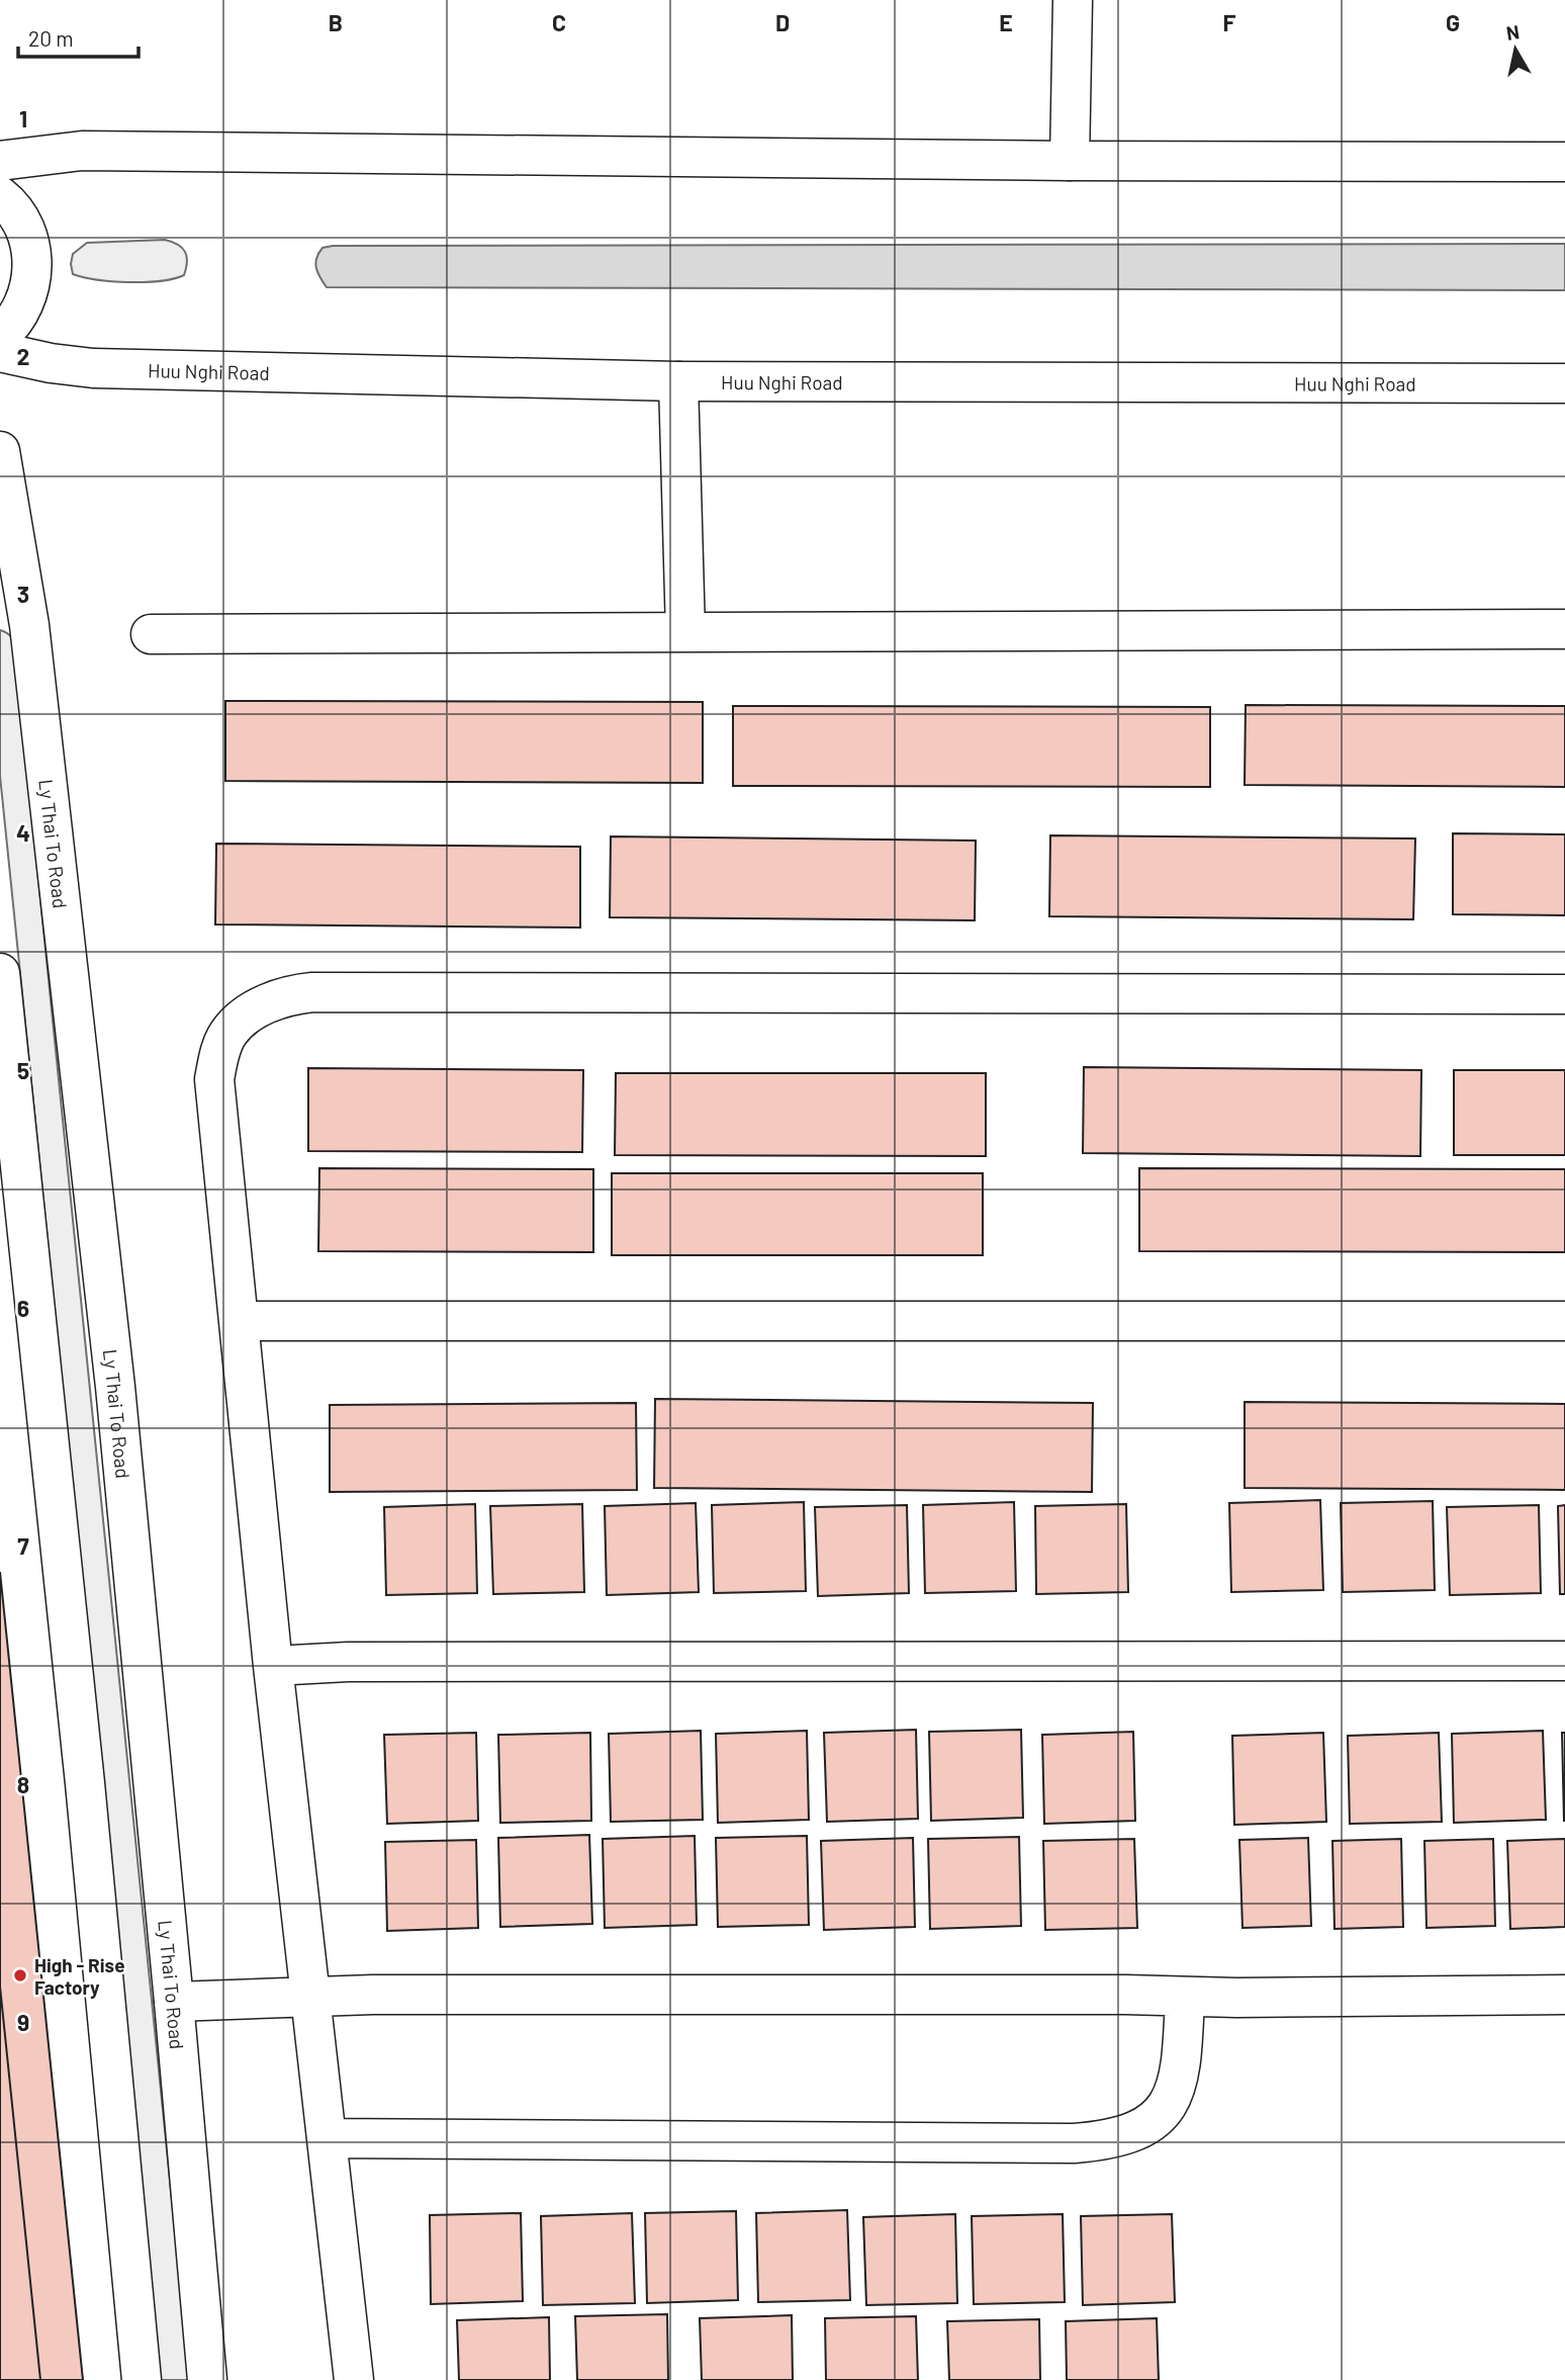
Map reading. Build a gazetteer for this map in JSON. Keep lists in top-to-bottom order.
{
  "streets": {
    "street": ["Huu Nghi Road", "Ly Thai To Road"]
  },
  "places": ["High - Rise Factory"],
  "scale_bar": "20 m",
  "north": "top",
  "grid": {
    "columns": [
      "B",
      "C",
      "D",
      "E",
      "F",
      "G"
    ],
    "rows": [
      "1",
      "2",
      "3",
      "4",
      "5",
      "6",
      "7",
      "8",
      "9"
    ]
  }
}
